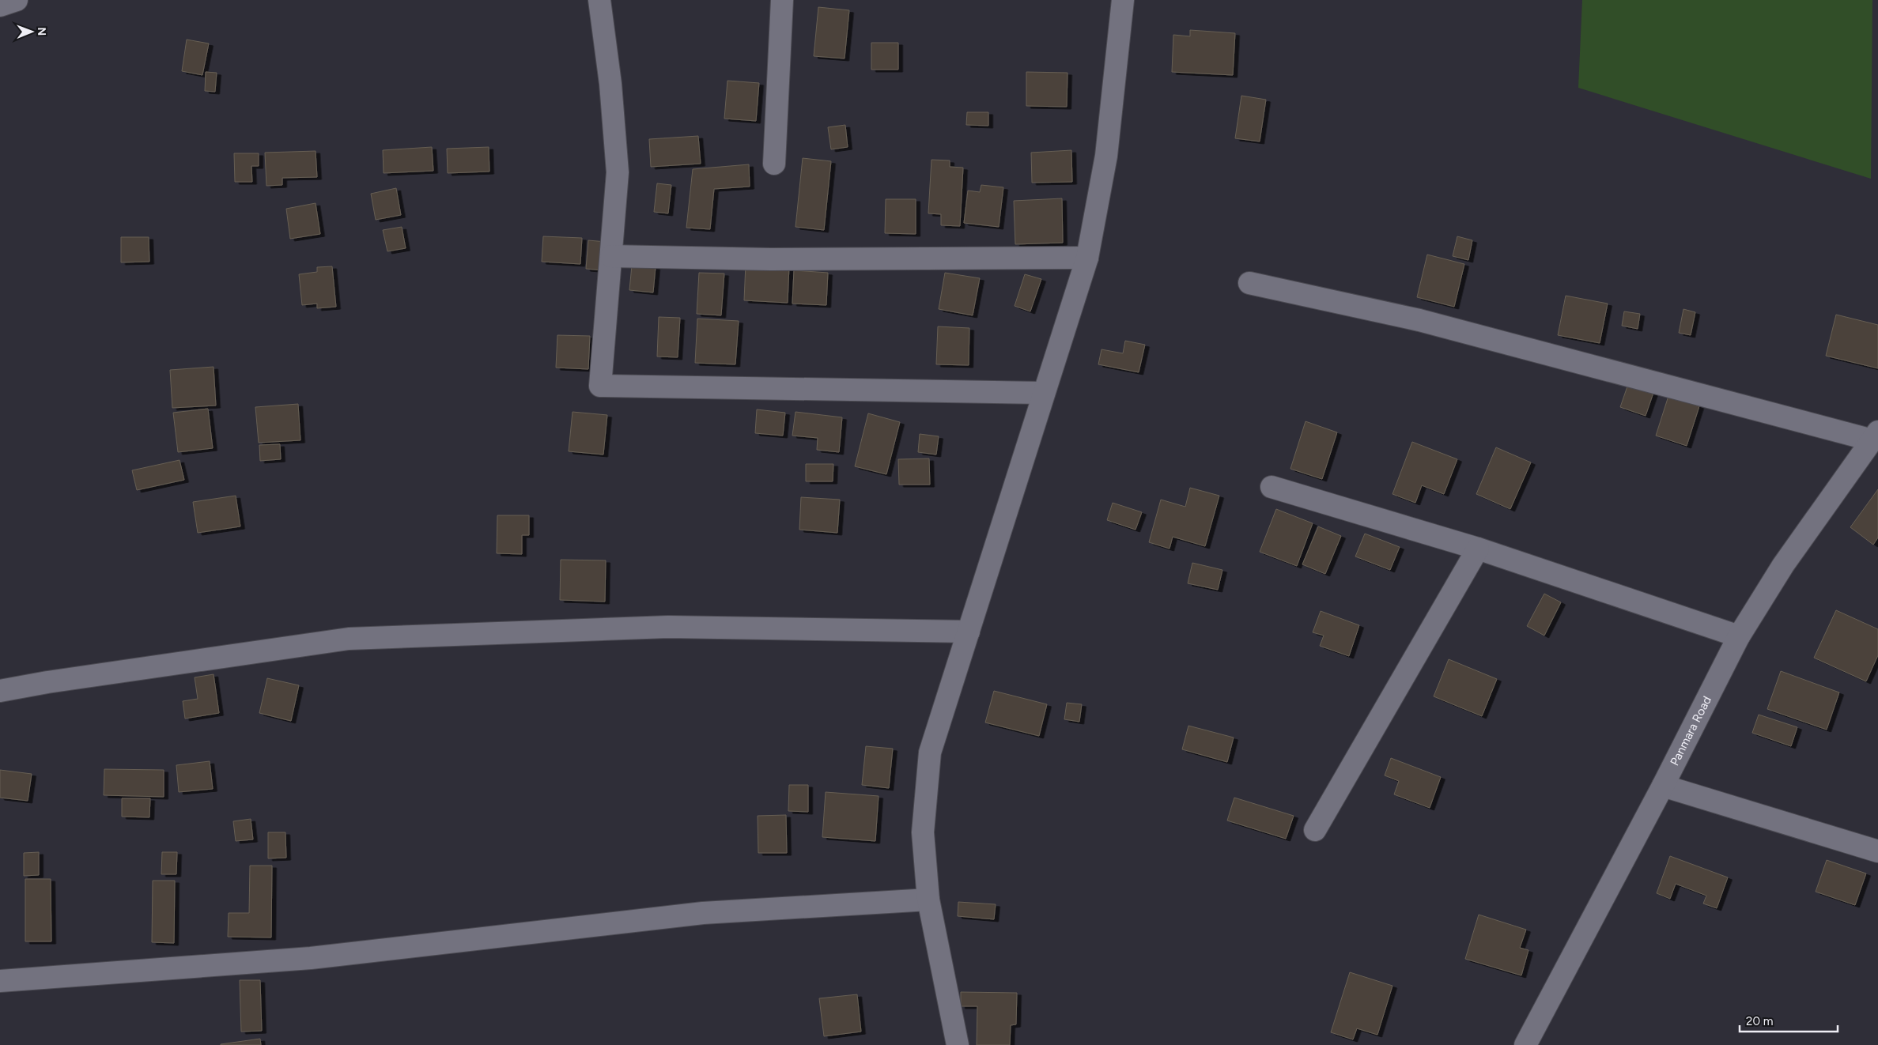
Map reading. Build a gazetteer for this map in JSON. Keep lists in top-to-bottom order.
{
  "streets": {
    "street": ["Panmara Road"]
  },
  "scale_bar": "20 m",
  "north": "right"
}
